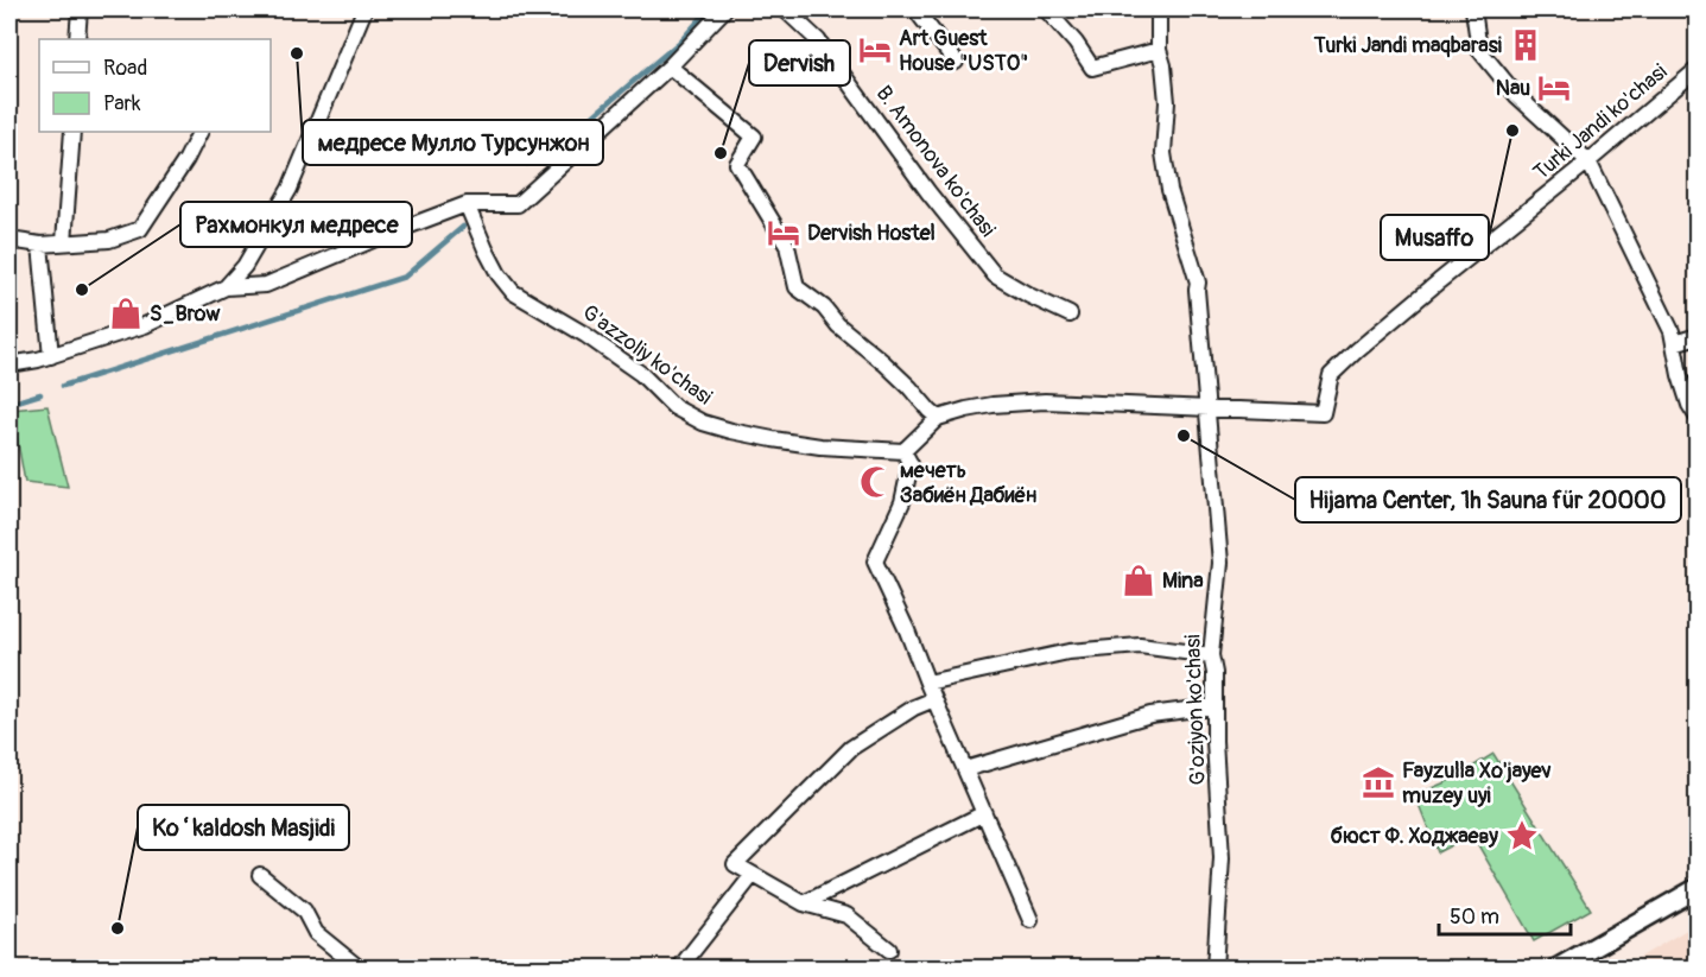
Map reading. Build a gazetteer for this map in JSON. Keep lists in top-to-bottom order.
{
  "streets": {
    "street": [
      "Turki Jandi ko'chasi",
      "B. Amonova ko'chasi",
      "G'azzoliy ko'chasi",
      "G'oziyon ko'chasi"
    ]
  },
  "crossings": [
    ["Turki Jandi ko'chasi", "G'oziyon ko'chasi"]
  ],
  "places": {
    "building": ["Turki Jandi maqbarasi"],
    "hotel": ["Art Guest House \"USTO\"", "Nau", "Dervish Hostel"],
    "other": [
      "медресе Мулло Турсунжон",
      "Musaffo",
      "Dervish",
      "Рахмонкул медресе",
      "Hijama Center, 1h Sauna für 20000",
      "Koʻkaldosh Masjidi"
    ],
    "shop": ["S_Brow", "Mina"],
    "mosque": ["мечеть Забиён Дабиён"],
    "museum": ["Fayzulla Xo'jayev muzey uyi"],
    "place": ["бюст Ф. Ходжаеву"]
  },
  "legend": ["Road", "Park"],
  "scale_bar": "50 m"
}
